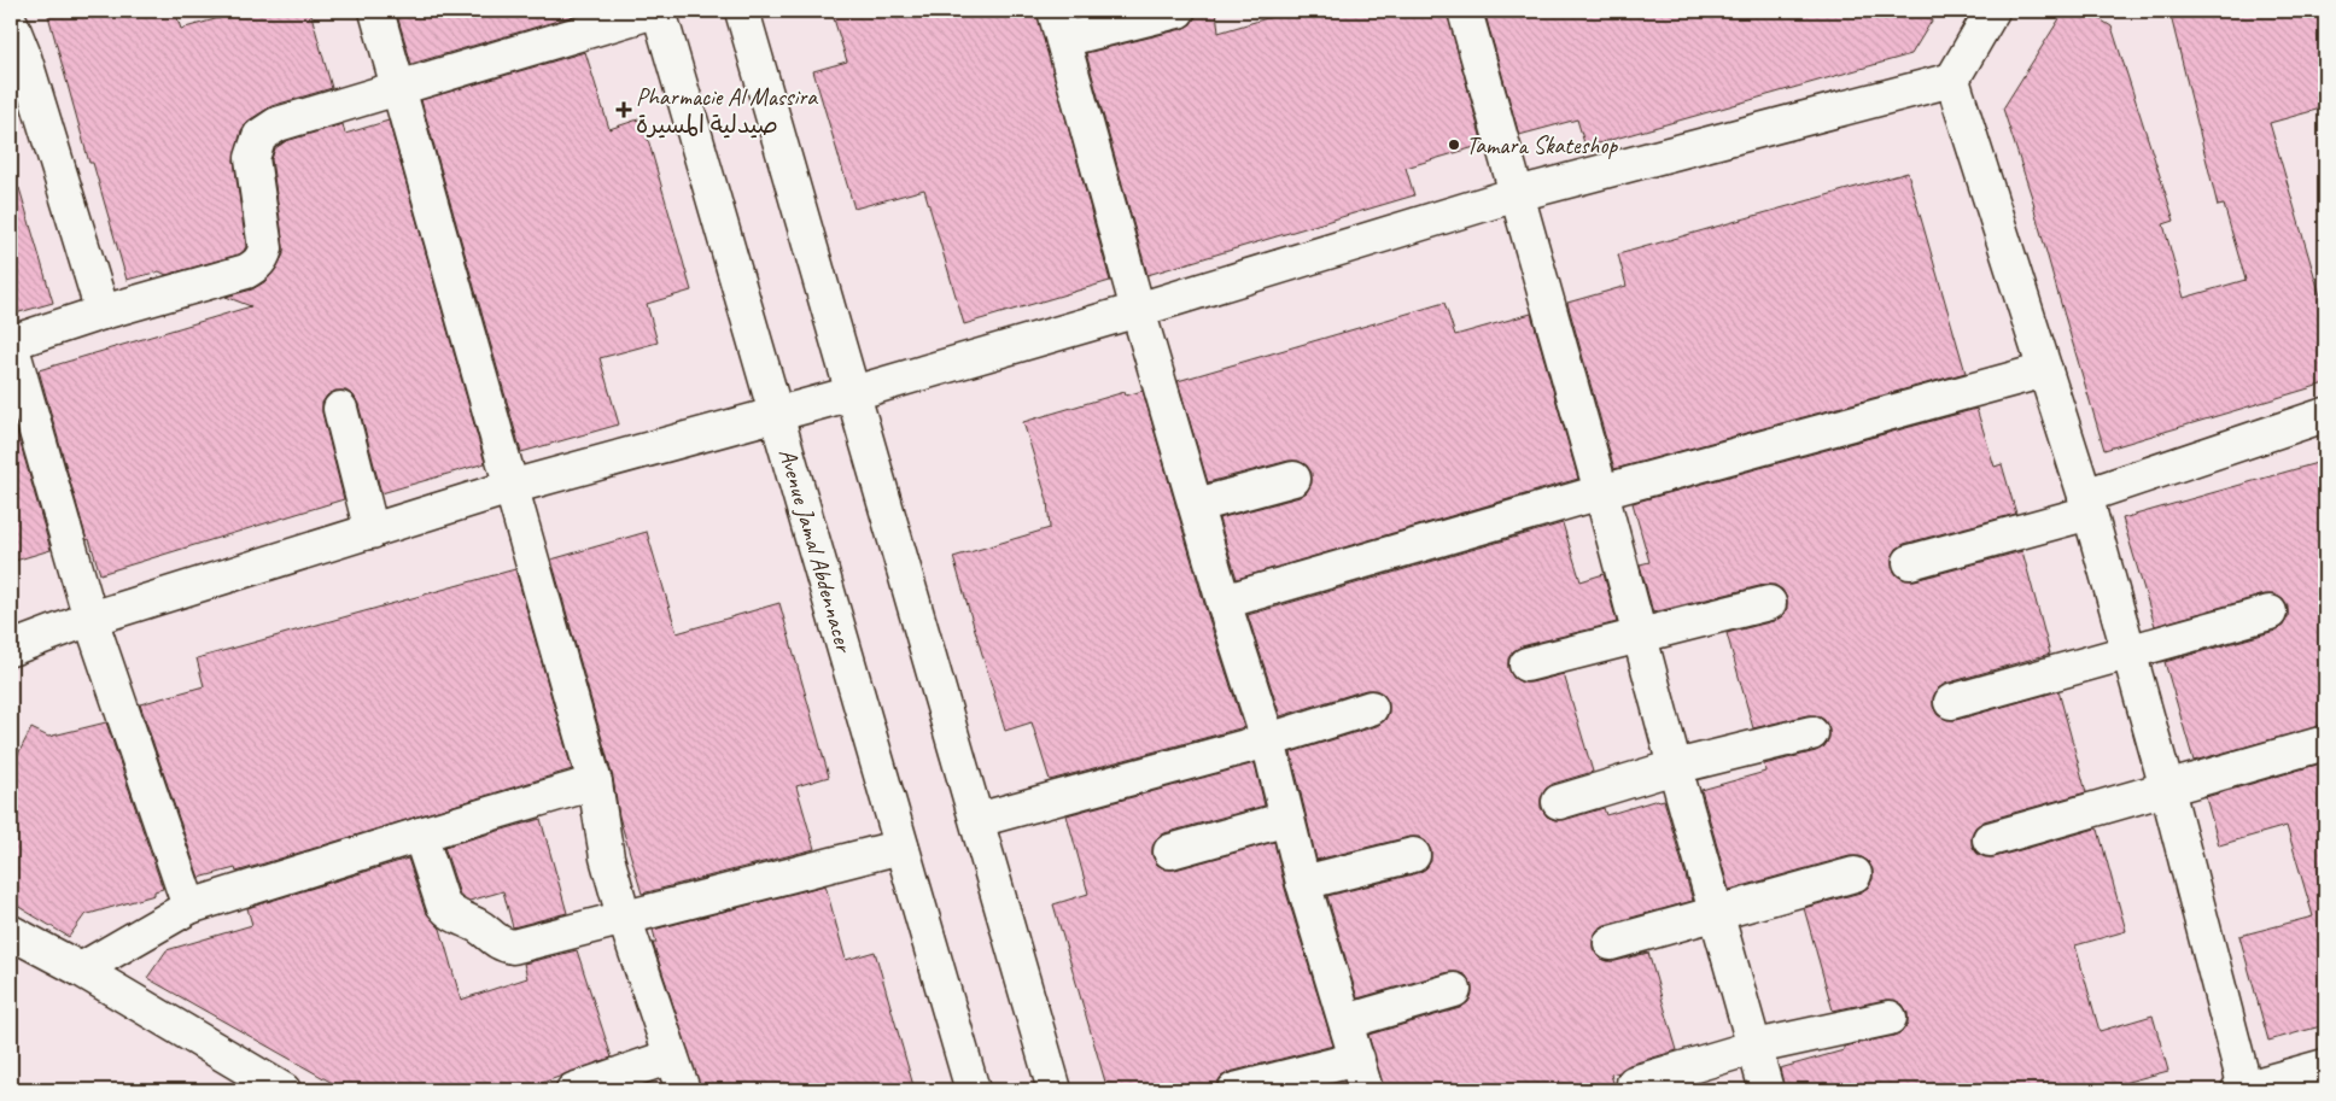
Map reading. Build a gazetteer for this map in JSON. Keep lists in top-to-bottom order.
{
  "streets": {
    "street": ["Avenue Jamal Abdennacer"]
  },
  "places": {
    "health": ["Pharmacie Al Massira صيدلية المسيرة"],
    "other": ["Tamara Skateshop"]
  }
}
